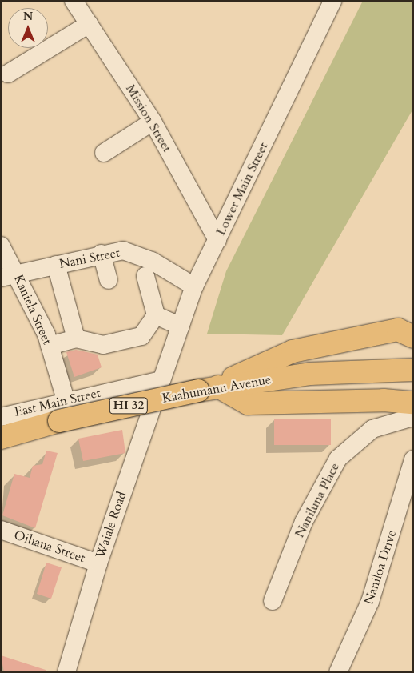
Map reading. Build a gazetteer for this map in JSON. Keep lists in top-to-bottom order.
{
  "streets": {
    "main road": ["Kaahumanu Avenue", "HI 32"],
    "street": [
      "Mission Street",
      "Lower Main Street",
      "Nani Street",
      "Kaniela Street",
      "East Main Street",
      "Naniluna Place",
      "Waiale Road",
      "Oihana Street",
      "Naniloa Drive"
    ]
  },
  "crossings": [
    ["Mission Street", "Lower Main Street"],
    ["Lower Main Street", "Nani Street"],
    ["Lower Main Street", "East Main Street"],
    ["Lower Main Street", "Waiale Road"],
    ["Nani Street", "Kaniela Street"],
    ["Kaniela Street", "East Main Street"],
    ["East Main Street", "Waiale Road"],
    ["Waiale Road", "Oihana Street"]
  ],
  "north": "top"
}
